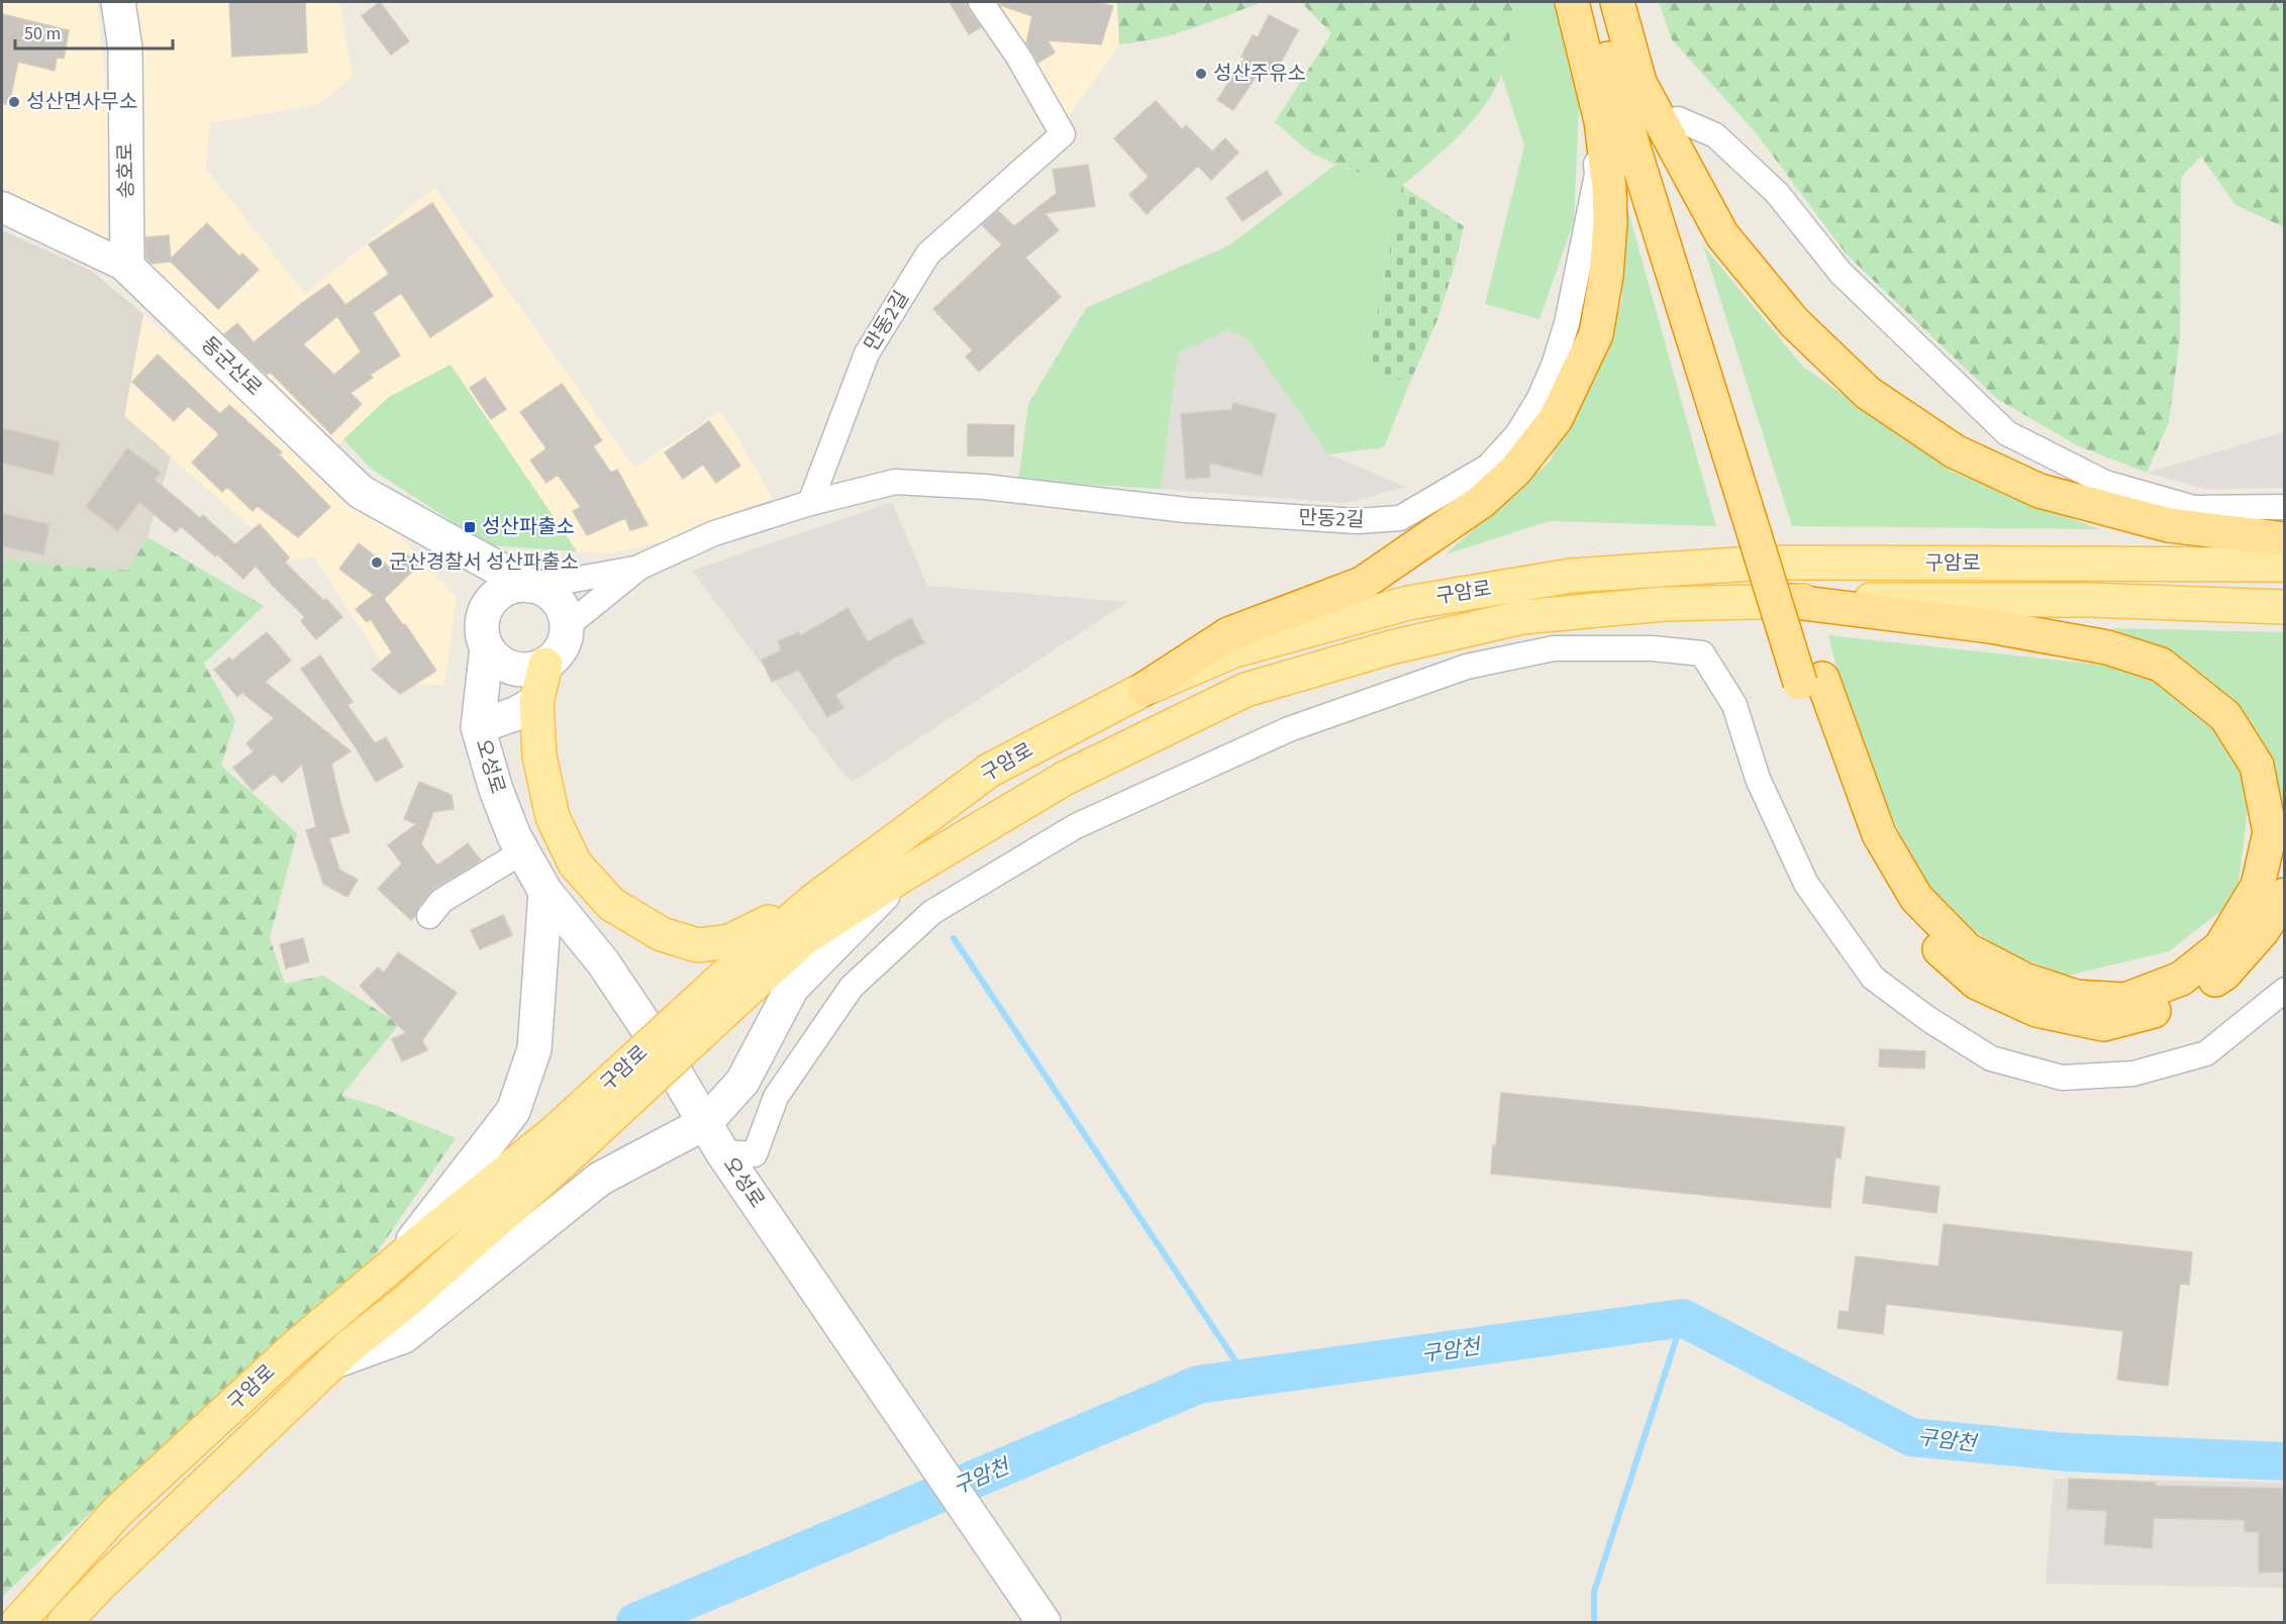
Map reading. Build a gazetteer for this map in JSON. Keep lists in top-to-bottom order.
{
  "streets": {
    "main road": [
      "송호로",
      "동군산로",
      "구암로",
      "오성로"
    ],
    "street": ["만동2길"]
  },
  "crossings": [
    ["송호로", "동군산로"]
  ],
  "water": ["구암천"],
  "places": {
    "other": ["성산주유소", "성산면사무소", "군산경찰서 성산파출소"],
    "transit": ["성산파출소"]
  },
  "scale_bar": "50 m"
}
